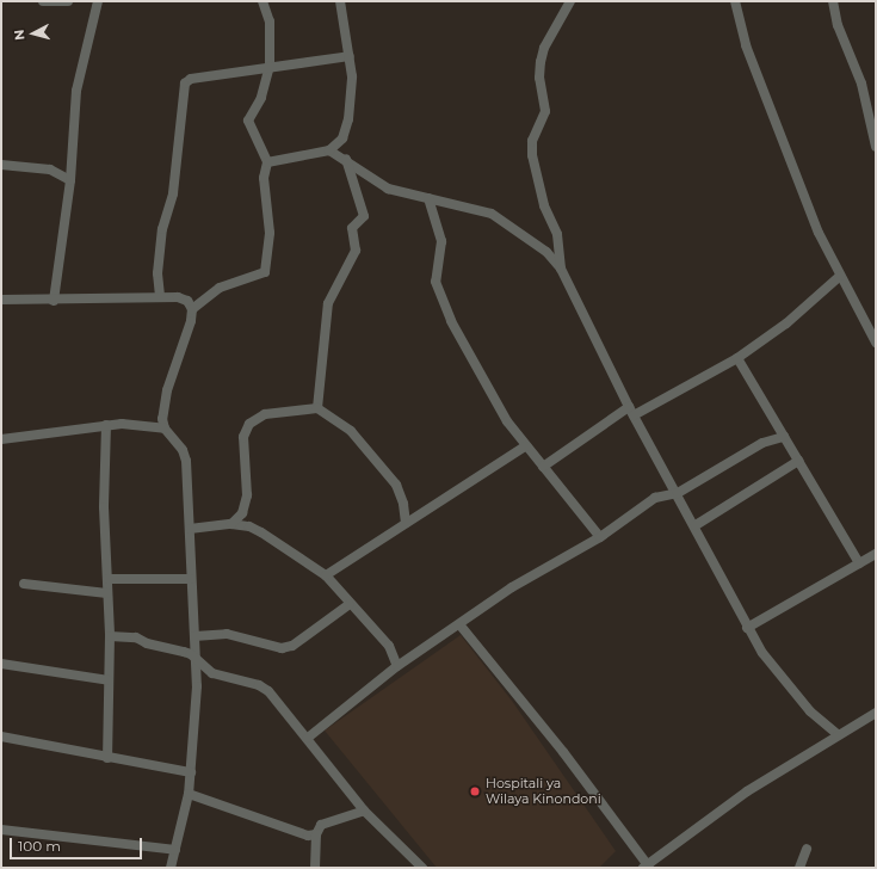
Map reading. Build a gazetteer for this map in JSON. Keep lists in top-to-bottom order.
{
  "places": ["Hospitali ya Wilaya Kinondoni"],
  "scale_bar": "100 m",
  "north": "left"
}
